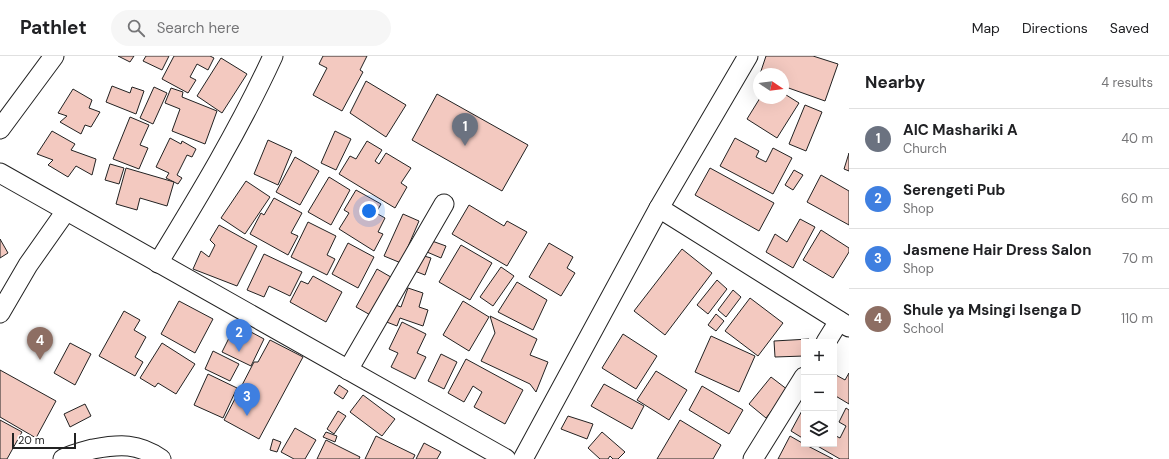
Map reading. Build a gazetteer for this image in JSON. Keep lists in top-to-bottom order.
{
  "scale_bar": "20 m",
  "north": "right",
  "page": {
    "header": "Pathlet",
    "search": "Search here",
    "nav": ["Map", "Directions", "Saved"],
    "heading": ["Nearby", "4 results"],
    "list": [
      {
        "mark": "1",
        "name": "AIC Mashariki A",
        "note": "Church",
        "value": "40 m"
      },
      {
        "mark": "2",
        "name": "Serengeti Pub",
        "note": "Shop",
        "value": "60 m"
      },
      {
        "mark": "3",
        "name": "Jasmene Hair Dress Salon",
        "note": "Shop",
        "value": "70 m"
      },
      {
        "mark": "4",
        "name": "Shule ya Msingi Isenga D",
        "note": "School",
        "value": "110 m"
      }
    ],
    "pins": [
      "1",
      "2",
      "4",
      "3"
    ],
    "map_buttons": ["+", "−"],
    "scale": "20 m"
  }
}
